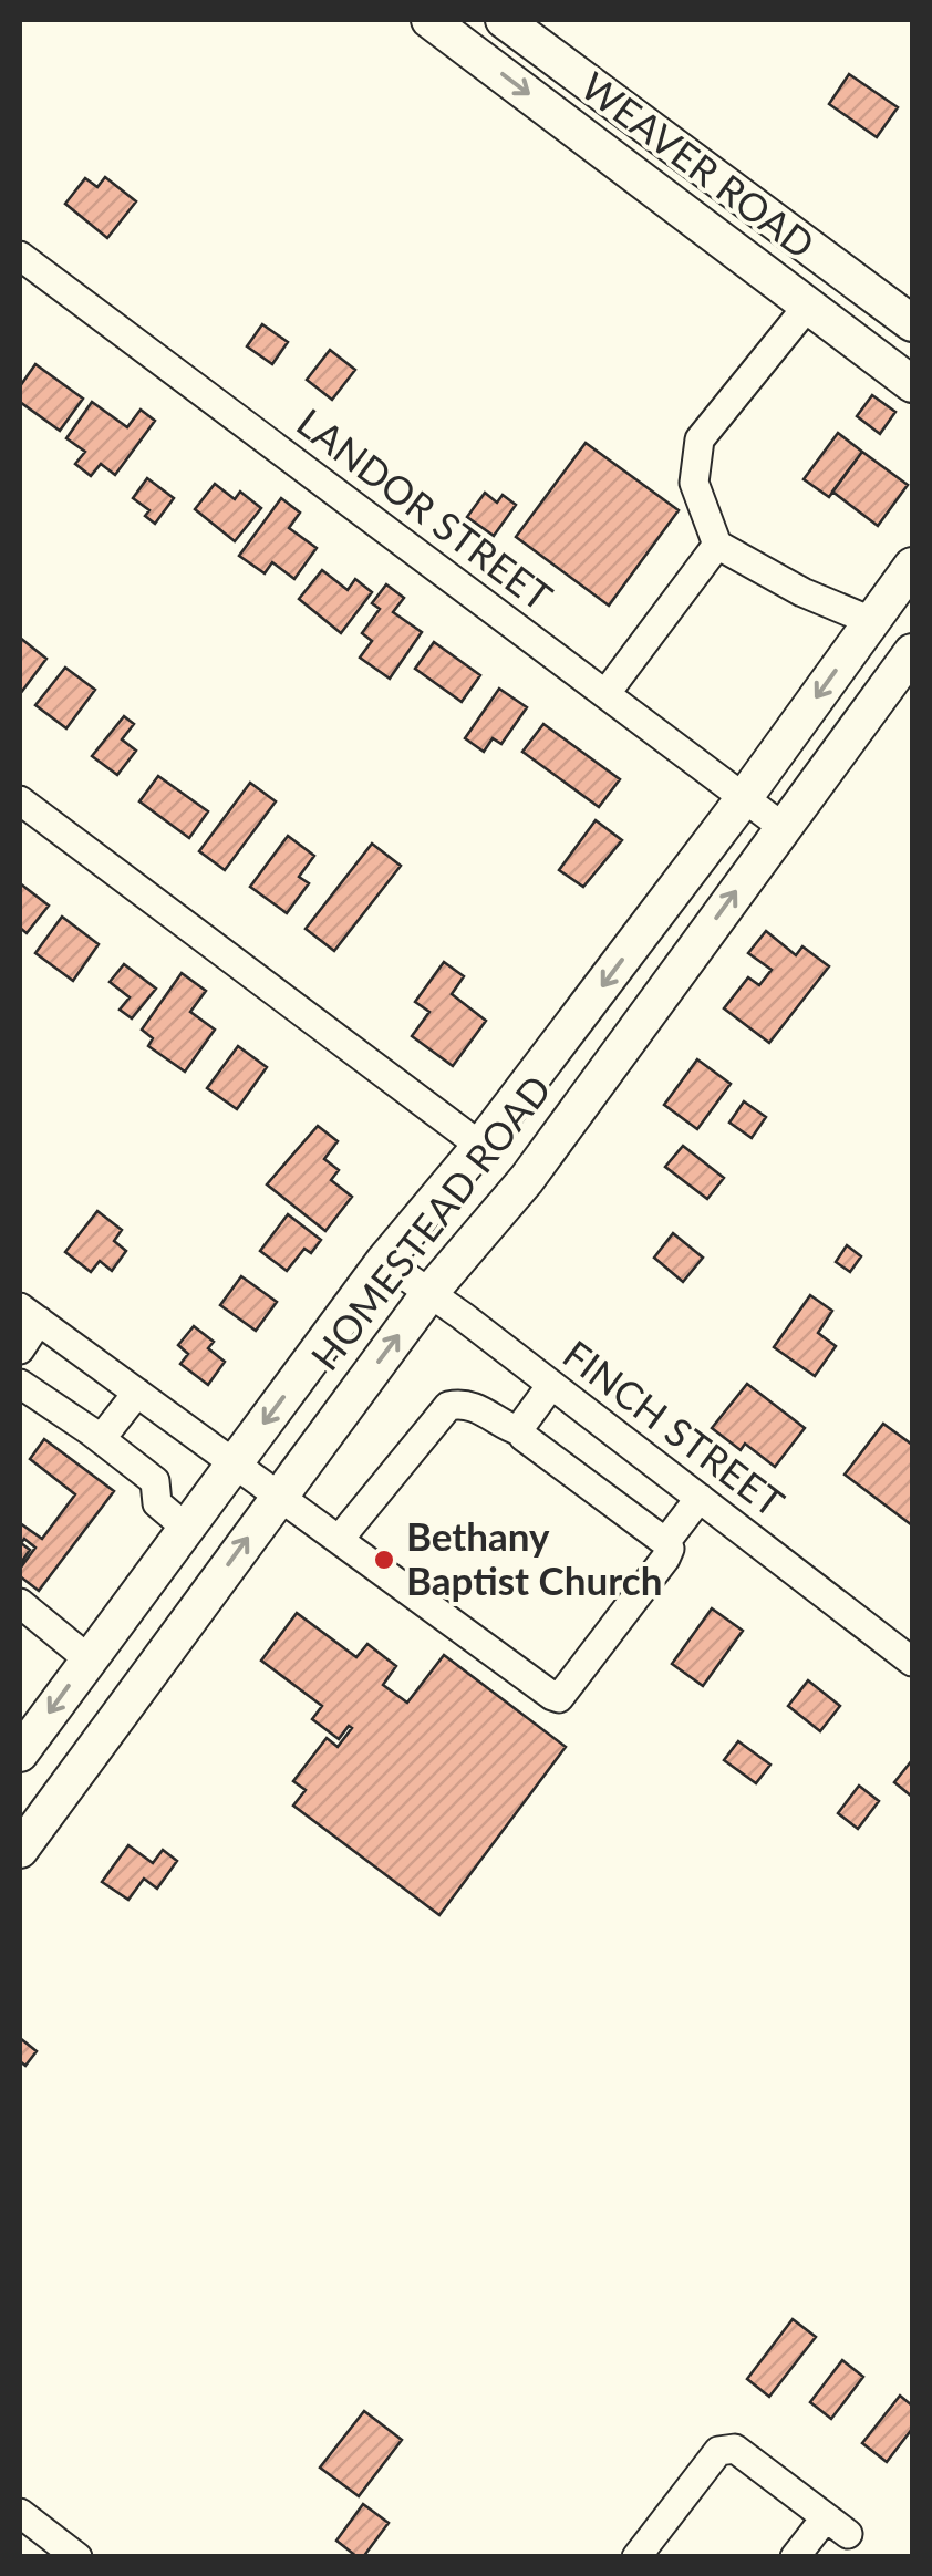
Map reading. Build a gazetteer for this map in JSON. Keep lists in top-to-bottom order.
{
  "streets": {
    "main road": ["WEAVER ROAD", "HOMESTEAD ROAD"],
    "street": ["LANDOR STREET", "FINCH STREET"]
  },
  "crossings": [
    ["LANDOR STREET", "HOMESTEAD ROAD"],
    ["HOMESTEAD ROAD", "FINCH STREET"]
  ],
  "places": ["Bethany Baptist Church"]
}
